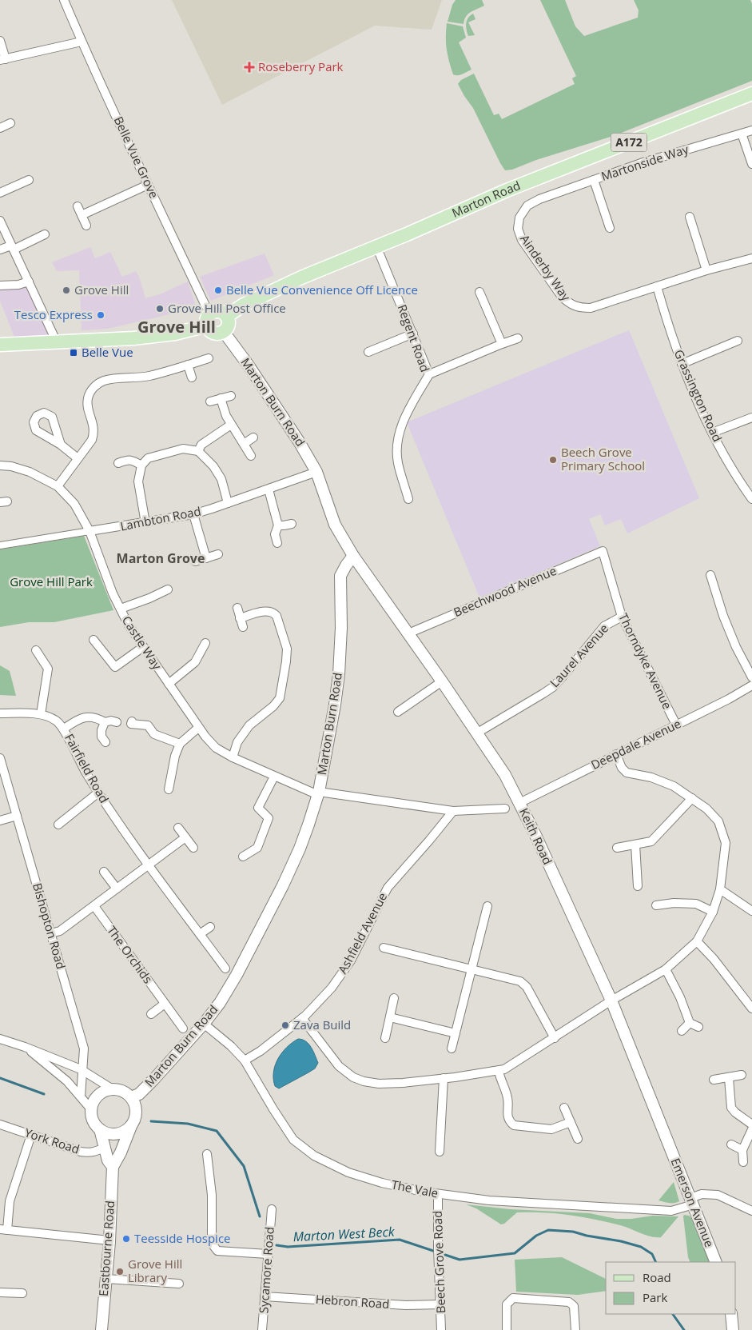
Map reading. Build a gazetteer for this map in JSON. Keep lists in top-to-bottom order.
{
  "streets": {
    "main road": ["A172", "Marton Road"],
    "street": [
      "Belle Vue Grove",
      "Martonside Way",
      "Ainderby Way",
      "Regent Road",
      "Grassington Road",
      "Marton Burn Road",
      "Lambton Road",
      "Beechwood Avenue",
      "Castle Way",
      "Laurel Avenue",
      "Thorndyke Avenue",
      "Deepdale Avenue",
      "Fairfield Road",
      "Keith Road",
      "Bishopton Road",
      "Ashfield Avenue",
      "The Orchids",
      "York Road",
      "The Vale",
      "Emerson Avenue",
      "Eastbourne Road",
      "Beech Grove Road",
      "Sycamore Road",
      "Hebron Road"
    ]
  },
  "crossings": [
    ["Belle Vue Grove", "Marton Road"],
    ["Belle Vue Grove", "Marton Burn Road"],
    ["Martonside Way", "Ainderby Way"],
    ["Marton Road", "Regent Road"],
    ["Marton Road", "Marton Burn Road"],
    ["Ainderby Way", "Grassington Road"],
    ["Marton Burn Road", "Lambton Road"],
    ["Marton Burn Road", "Castle Way"],
    ["Marton Burn Road", "Keith Road"],
    ["Marton Burn Road", "The Vale"],
    ["Lambton Road", "Castle Way"],
    ["Beechwood Avenue", "Thorndyke Avenue"],
    ["Beechwood Avenue", "Keith Road"],
    ["Laurel Avenue", "Thorndyke Avenue"],
    ["Laurel Avenue", "Keith Road"],
    ["Thorndyke Avenue", "Deepdale Avenue"],
    ["Deepdale Avenue", "Keith Road"],
    ["Keith Road", "Emerson Avenue"],
    ["Ashfield Avenue", "The Vale"],
    ["The Vale", "Emerson Avenue"],
    ["The Vale", "Beech Grove Road"],
    ["Beech Grove Road", "Hebron Road"],
    ["Sycamore Road", "Hebron Road"]
  ],
  "districts": ["Grove Hill", "Marton Grove"],
  "water": ["Marton West Beck"],
  "parks": ["Grove Hill Park"],
  "places": {
    "health": ["Roseberry Park"],
    "other": [
      "Grove Hill",
      "Belle Vue Convenience Off Licence",
      "Grove Hill Post Office",
      "Tesco Express",
      "Beech Grove Primary School",
      "Zava Build",
      "Teesside Hospice",
      "Grove Hill Library"
    ],
    "transit": ["Belle Vue"]
  },
  "legend": ["Road", "Park"]
}
